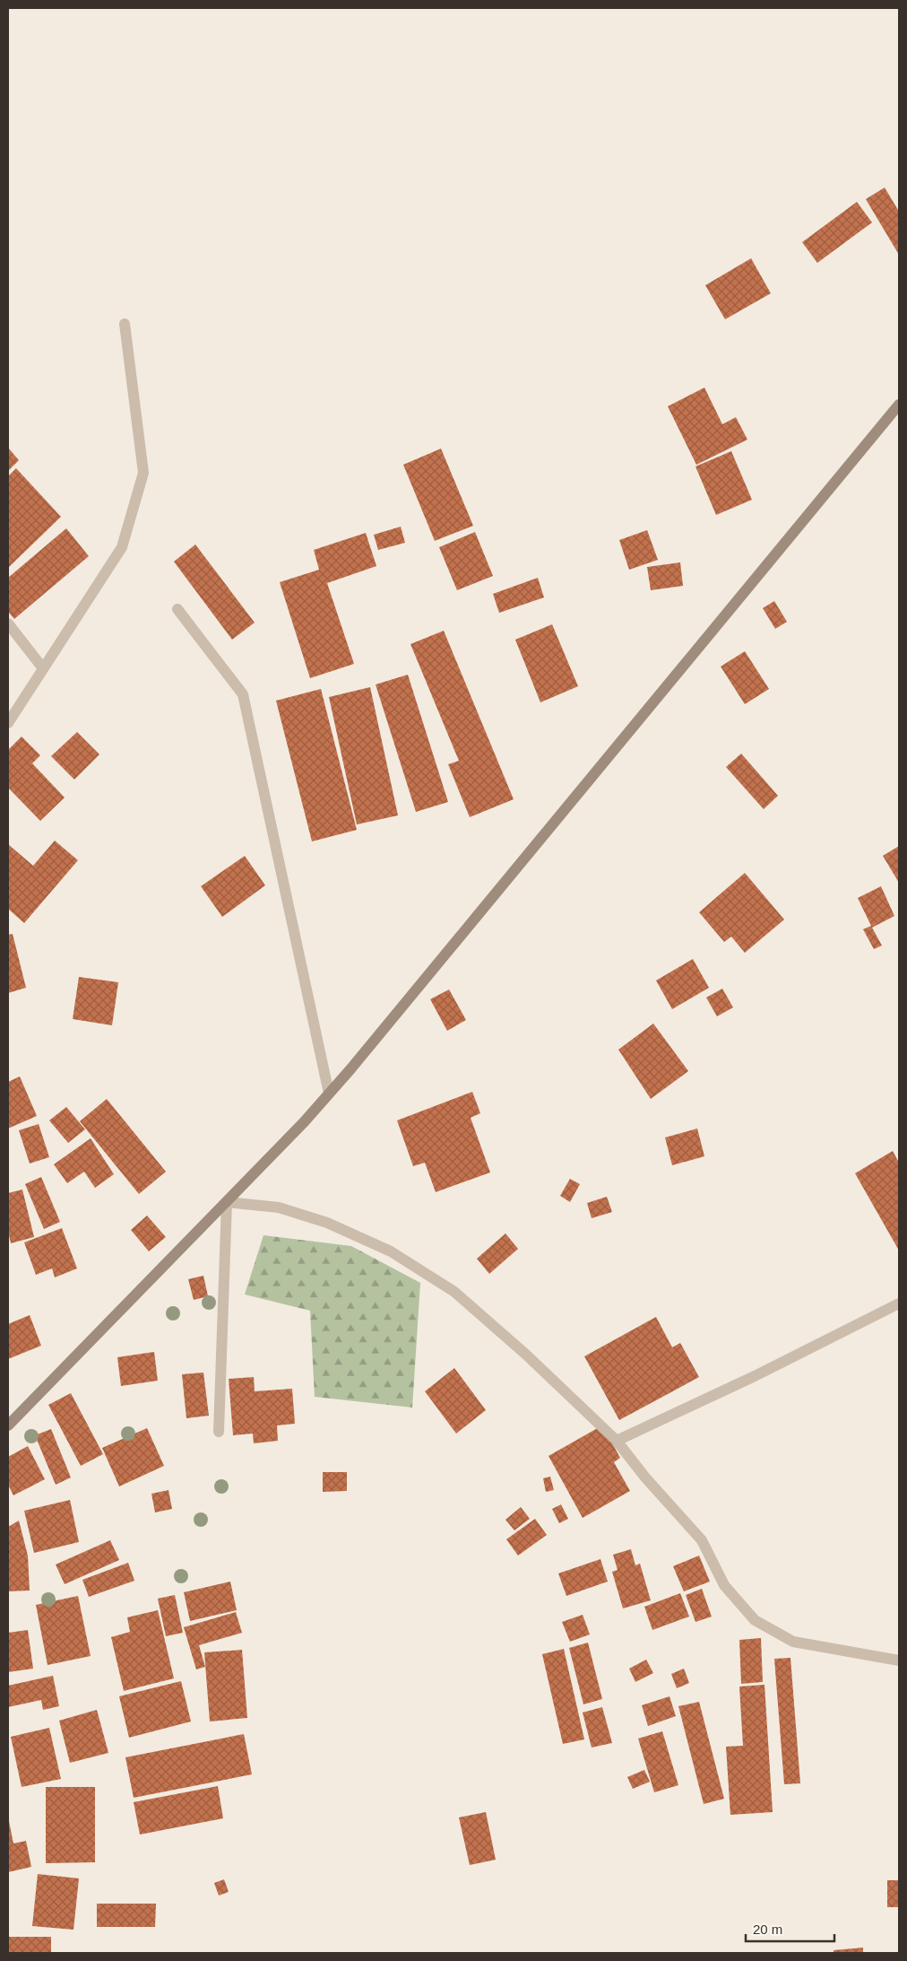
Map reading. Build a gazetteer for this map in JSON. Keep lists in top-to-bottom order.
{
  "scale_bar": "20 m"
}
